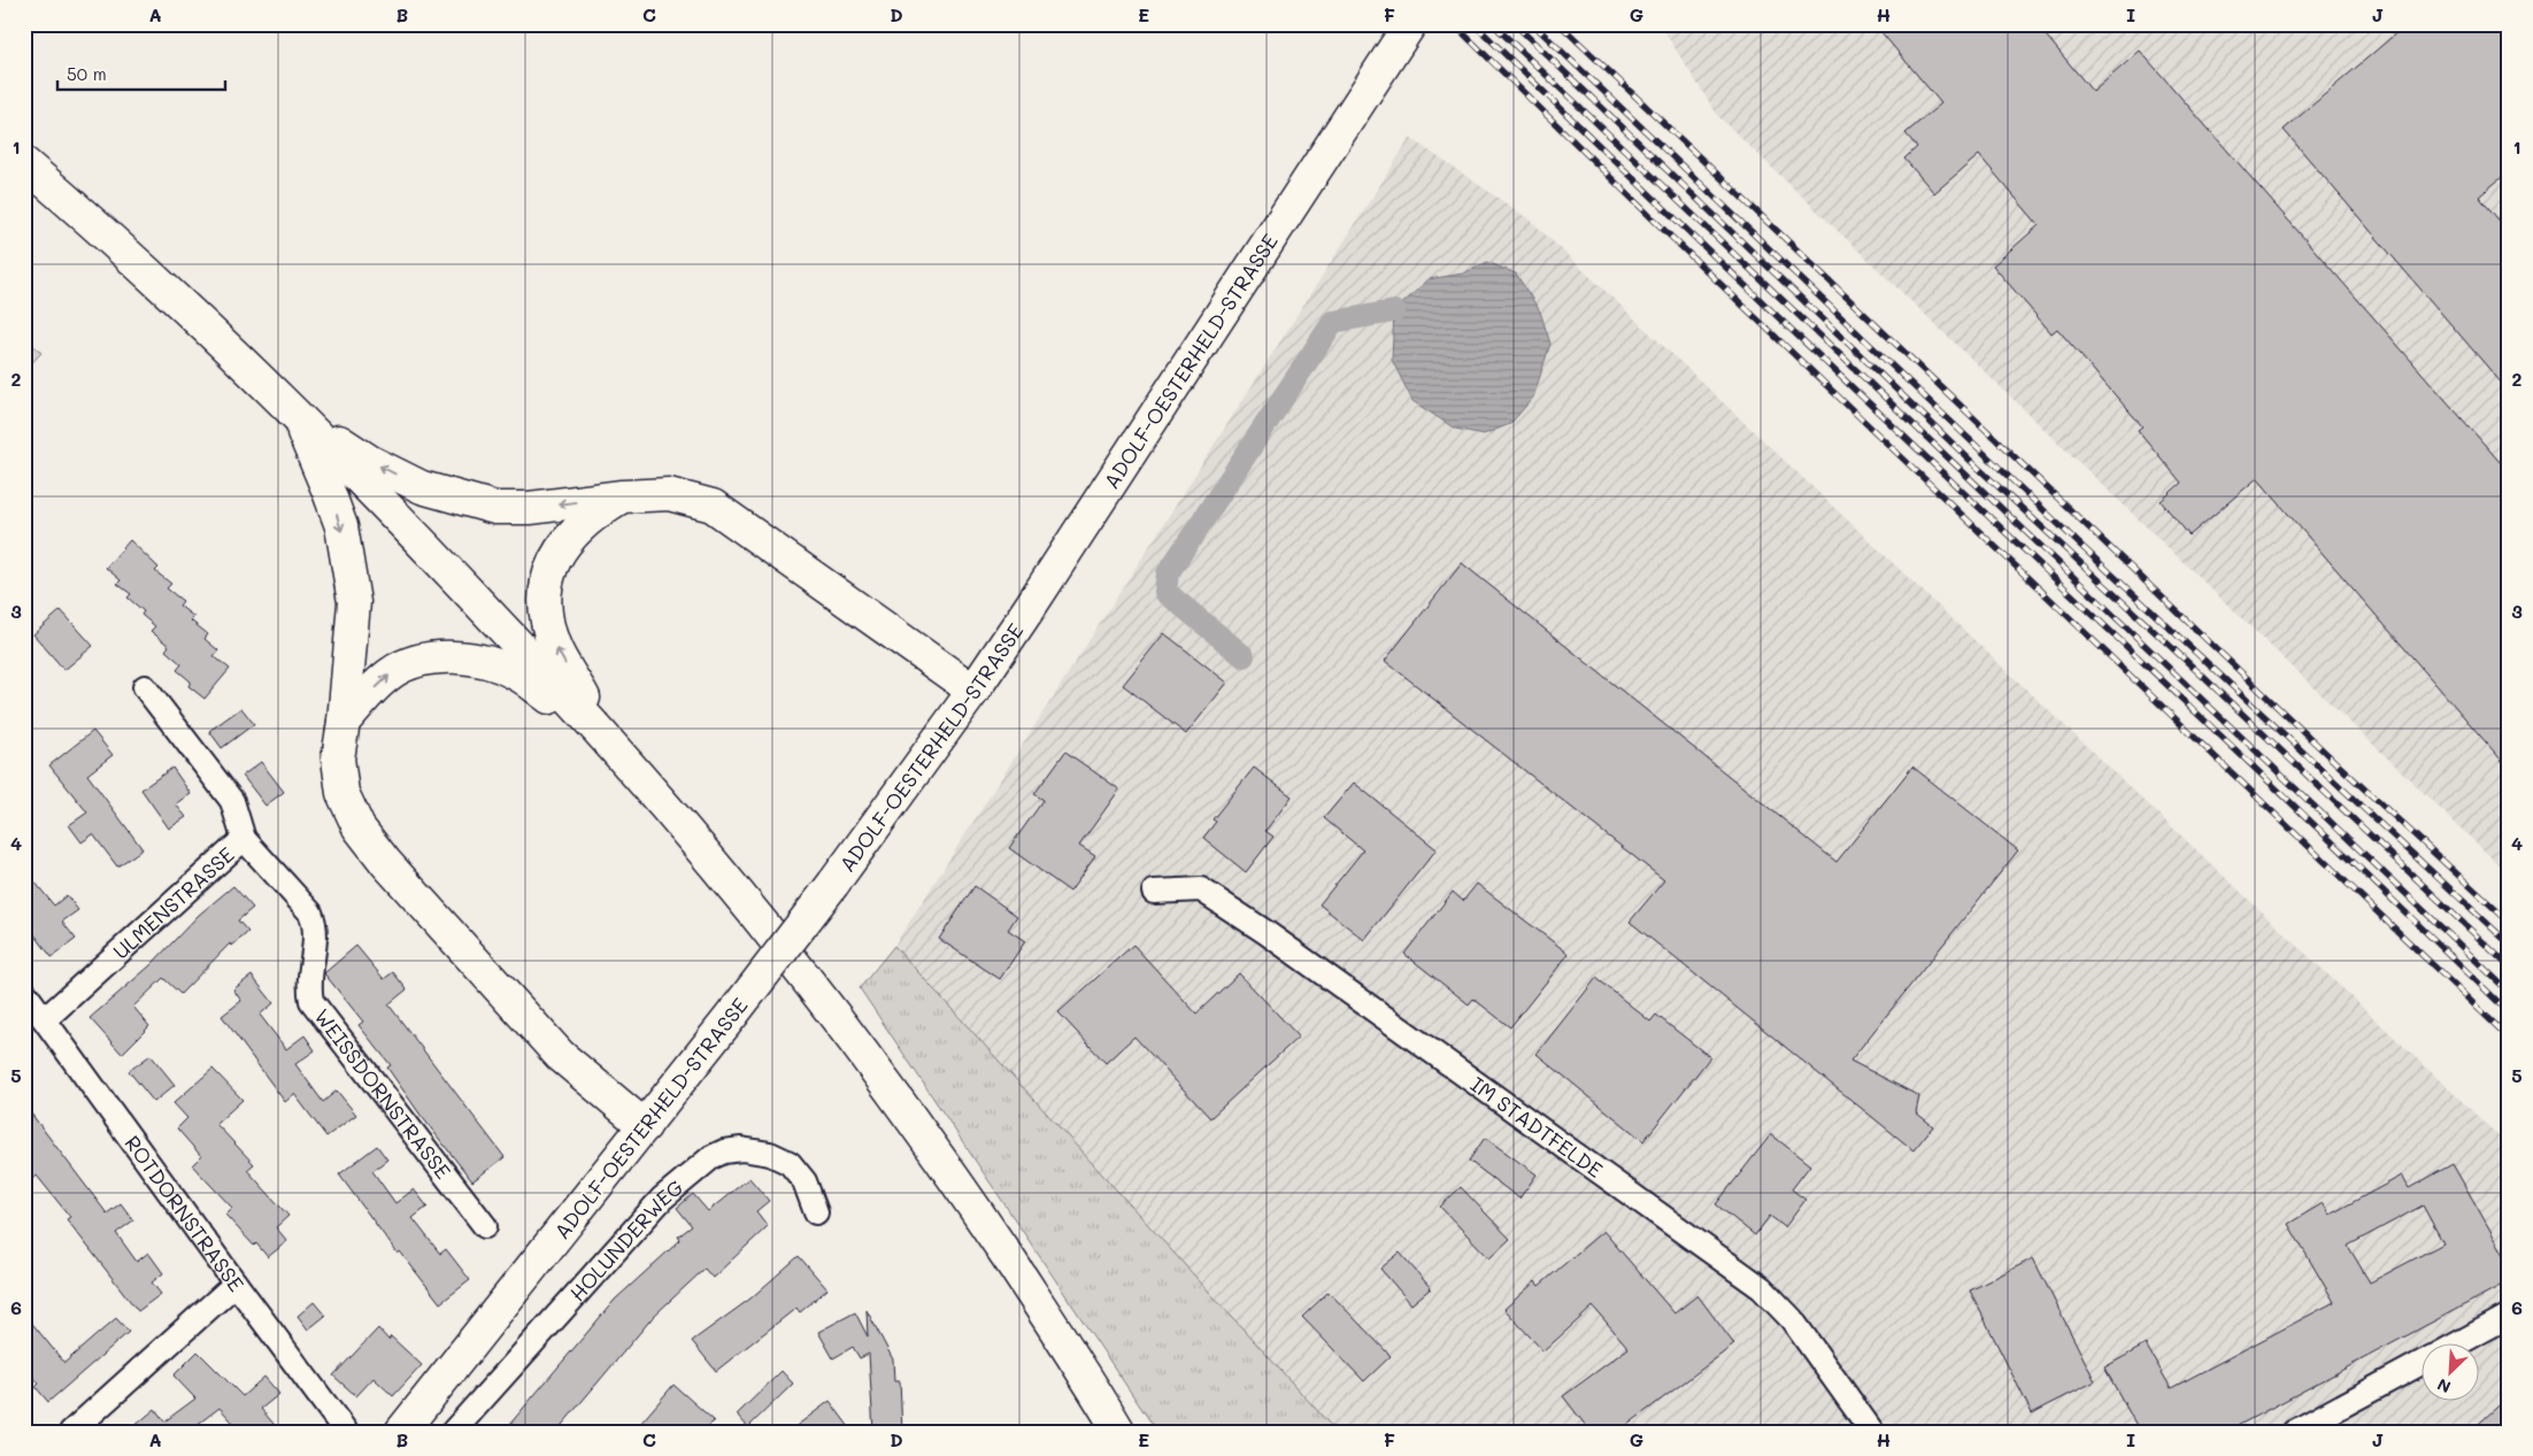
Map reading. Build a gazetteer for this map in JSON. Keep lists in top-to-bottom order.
{
  "streets": {
    "main road": ["ADOLF-OESTERHELD-STRASSE"],
    "street": [
      "ULMENSTRASSE",
      "WEISSDORNSTRASSE",
      "IM STADTFELDE",
      "ROTDORNSTRASSE",
      "HOLUNDERWEG"
    ]
  },
  "crossings": [
    ["ULMENSTRASSE", "WEISSDORNSTRASSE"],
    ["ULMENSTRASSE", "ROTDORNSTRASSE"]
  ],
  "scale_bar": "50 m",
  "north": "bottom left",
  "grid": {
    "columns": [
      "A",
      "B",
      "C",
      "D",
      "E",
      "F",
      "G",
      "H",
      "I",
      "J"
    ],
    "rows": [
      "1",
      "2",
      "3",
      "4",
      "5",
      "6"
    ]
  }
}
